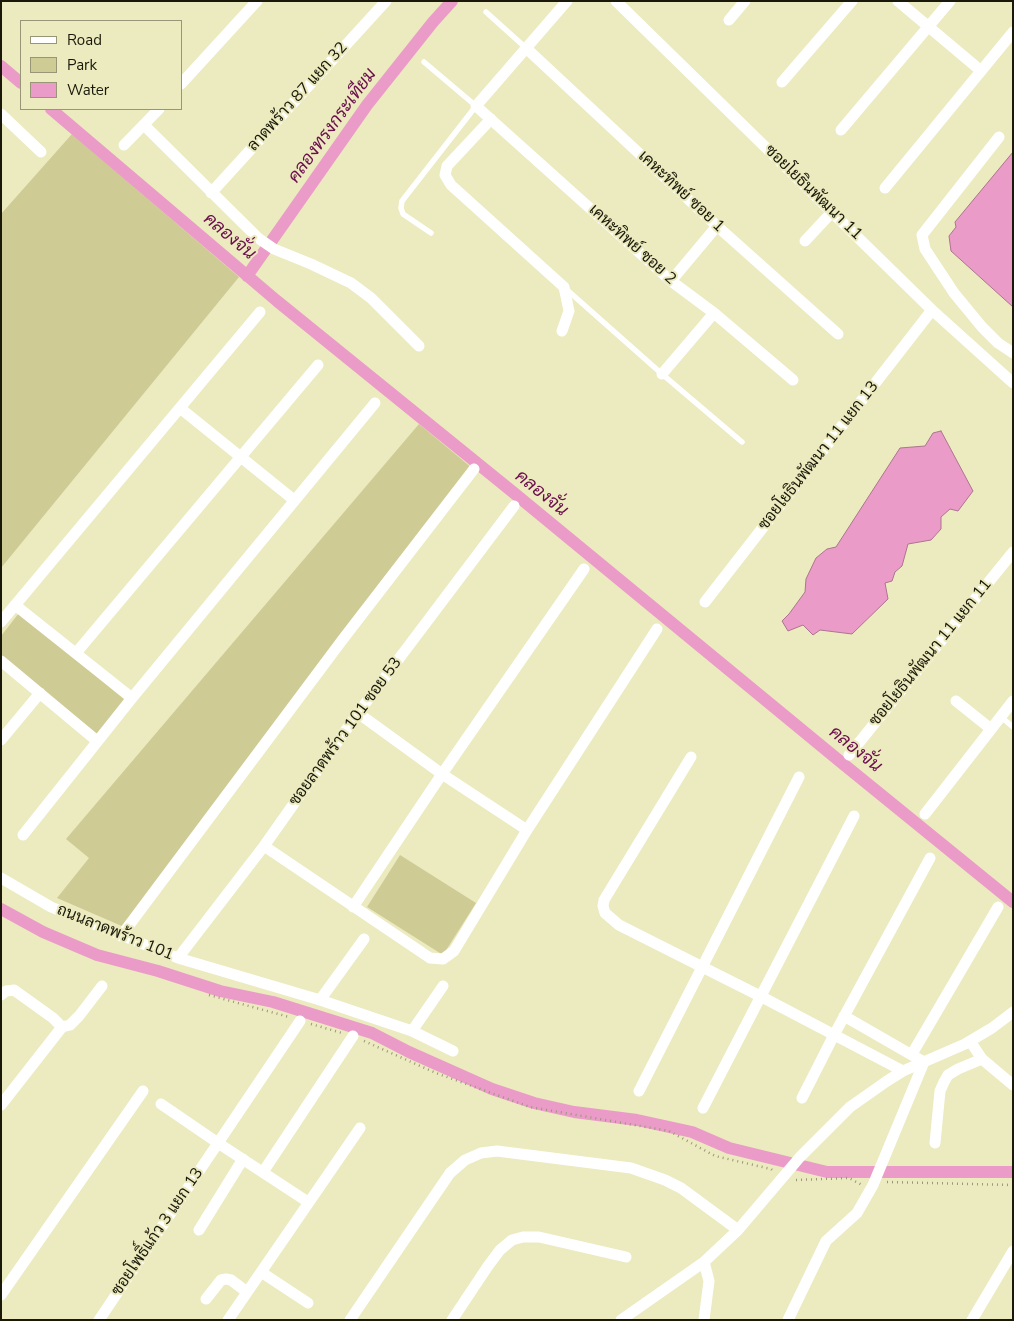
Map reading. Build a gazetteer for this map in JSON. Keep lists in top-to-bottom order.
{
  "streets": {
    "street": [
      "ลาดพร้าว 87 แยก 32",
      "เคหะทิพย์ ซอย 1",
      "ซอยโยธินพัฒนา 11",
      "เคหะทิพย์ ซอย 2",
      "ซอยโยธินพัฒนา 11 แยก 13",
      "ซอยโยธินพัฒนา 11 แยก 11",
      "ซอยลาดพร้าว 101 ซอย 53",
      "ถนนลาดพร้าว 101",
      "ซอยโพธิ์แก้ว 3 แยก 13"
    ]
  },
  "crossings": [
    ["ซอยโยธินพัฒนา 11", "ซอยโยธินพัฒนา 11 แยก 13"],
    ["ซอยลาดพร้าว 101 ซอย 53", "ถนนลาดพร้าว 101"]
  ],
  "water": ["คลองทรงกระเทียม", "คลองจั่น"],
  "legend": ["Road", "Park", "Water"]
}
